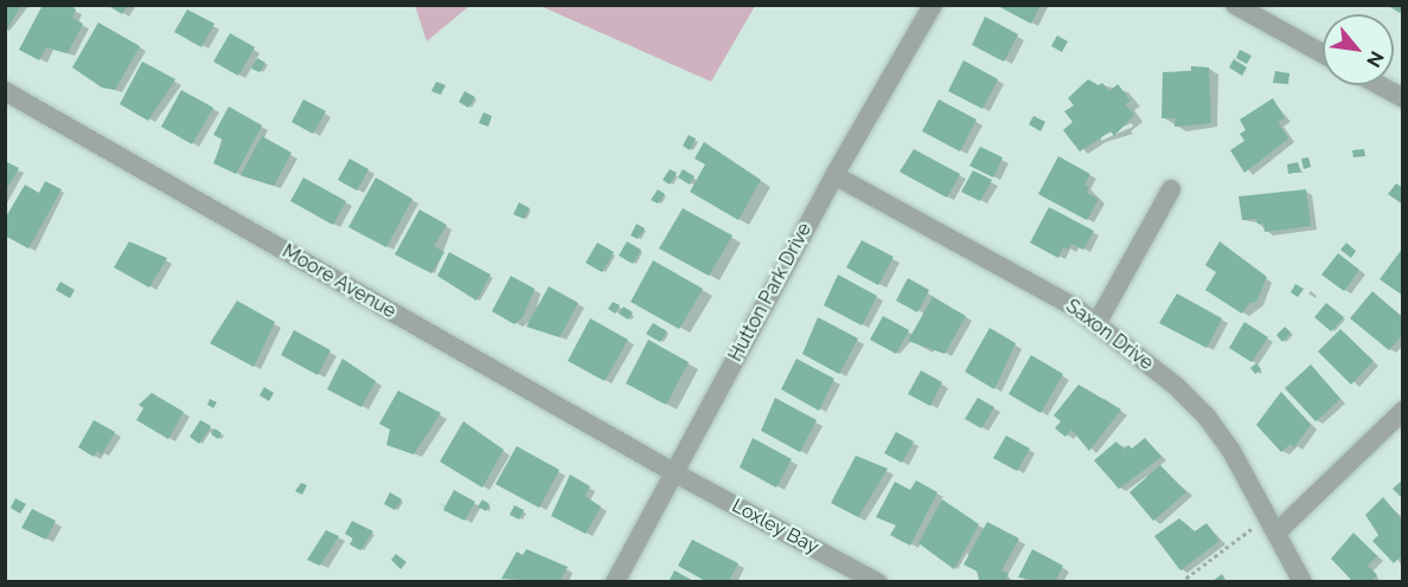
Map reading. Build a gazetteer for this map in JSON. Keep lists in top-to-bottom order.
{
  "streets": {
    "street": [
      "Moore Avenue",
      "Hutton Park Drive",
      "Saxon Drive",
      "Loxley Bay"
    ]
  },
  "crossings": [
    ["Moore Avenue", "Hutton Park Drive"],
    ["Moore Avenue", "Loxley Bay"],
    ["Hutton Park Drive", "Saxon Drive"],
    ["Hutton Park Drive", "Loxley Bay"]
  ],
  "north": "bottom right"
}
